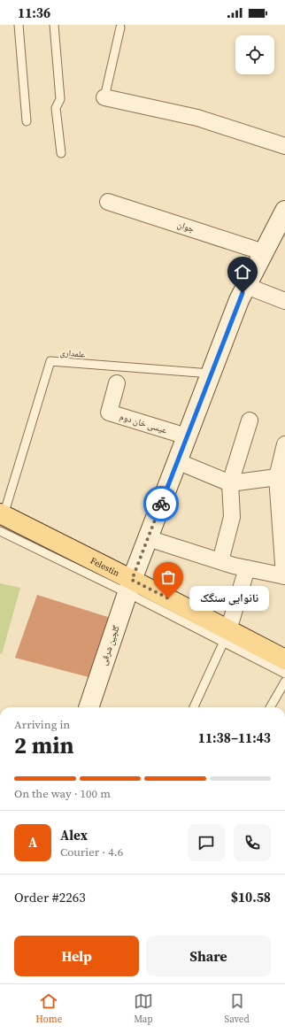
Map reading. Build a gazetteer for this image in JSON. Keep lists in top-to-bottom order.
{
  "streets": {
    "main road": ["Felestin"],
    "street": ["جوان", "عیسی خان دوم", "گلچین شرقی"],
    "lane": ["علمداری"]
  },
  "crossings": [
    ["جوان", "گلچین شرقی"],
    ["علمداری", "Felestin"],
    ["علمداری", "گلچین شرقی"],
    ["عیسی خان دوم", "گلچین شرقی"],
    ["Felestin", "گلچین شرقی"]
  ],
  "places": ["نانوایی سنگک"],
  "page": {
    "status": "11:36",
    "bubble": "نانوایی سنگک",
    "heading": ["2 min", "Arriving in", "11:38–11:43"],
    "panel": [
      "Alex",
      "Courier · 4.6",
      "Order #2263",
      "$10.58"
    ],
    "bar": "On the way · 100 m",
    "round": "A",
    "buttons": ["Help", "Share"],
    "tabs": ["Home", "Map", "Saved"]
  }
}
